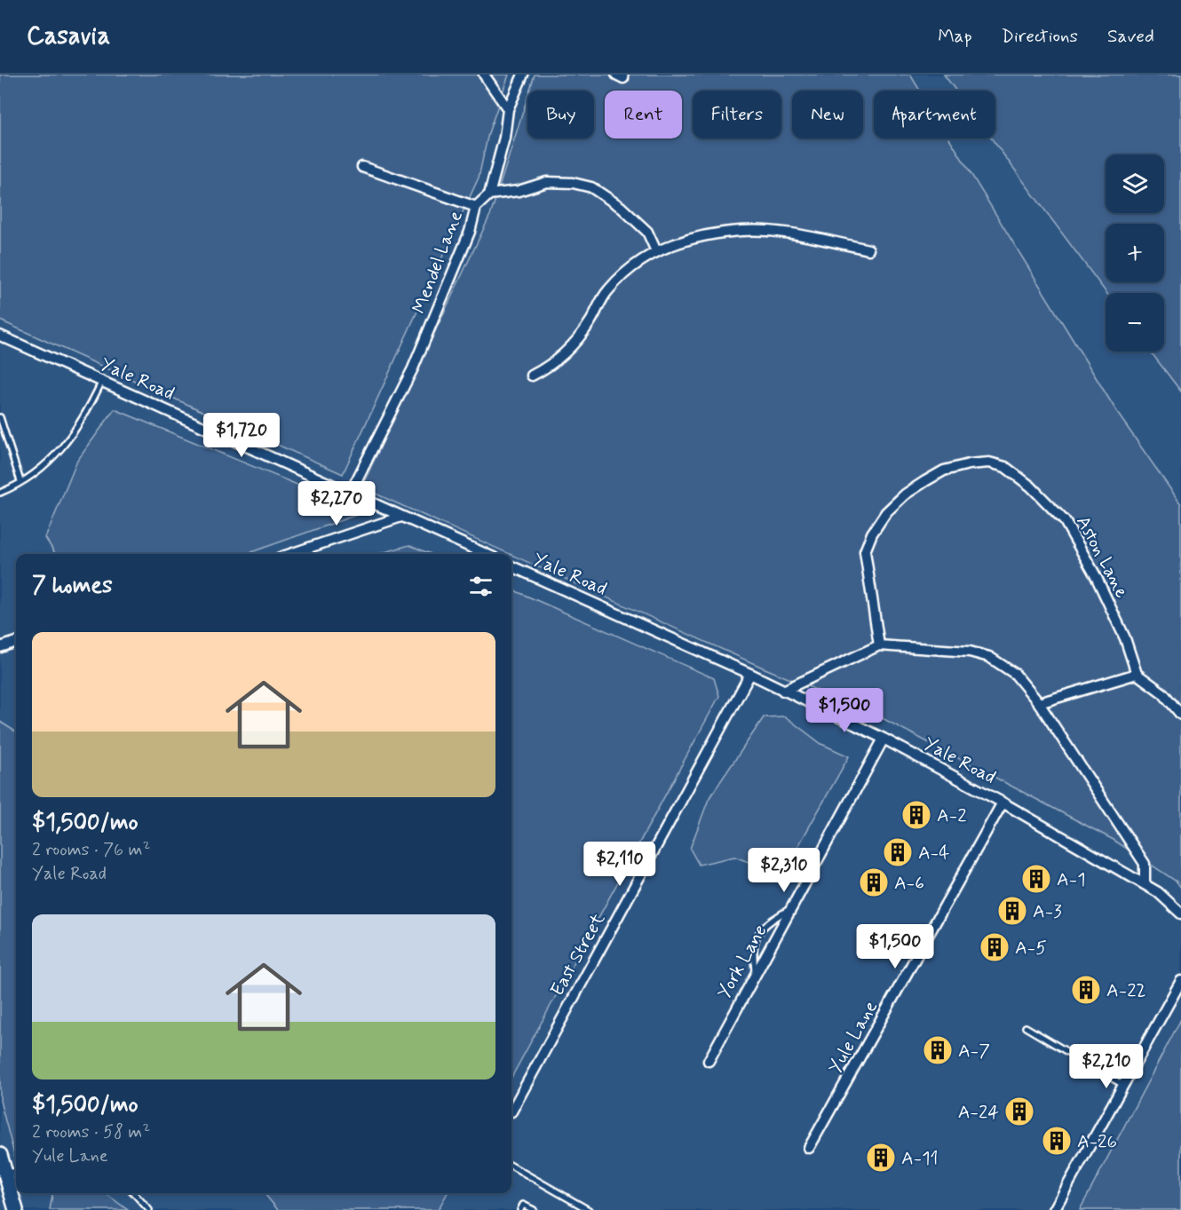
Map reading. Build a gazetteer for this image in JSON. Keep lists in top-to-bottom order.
{
  "streets": {
    "street": [
      "Mendel Lane",
      "Yale Road",
      "Aston Lane",
      "East Street",
      "York Lane",
      "Yule Lane"
    ]
  },
  "crossings": [
    ["Mendel Lane", "Yale Road"],
    ["Yale Road", "East Street"],
    ["Yale Road", "York Lane"],
    ["Yale Road", "Yule Lane"]
  ],
  "places": {
    "building": [
      "A-2",
      "A-4",
      "A-1",
      "A-6",
      "A-3",
      "A-5",
      "A-22",
      "A-7",
      "A-24",
      "A-26",
      "A-11"
    ]
  },
  "page": {
    "header": "Casavia",
    "nav": ["Map", "Directions", "Saved"],
    "chip": [
      "Buy",
      "Rent",
      "Filters",
      "New",
      "Apartment"
    ],
    "map_buttons": ["+", "−"],
    "price": [
      "$1,720",
      "$2,270",
      "$1,500",
      "$2,110",
      "$2,310",
      "$1,500",
      "$2,210"
    ],
    "heading": "7 homes",
    "list": [
      {
        "name": "$1,500/mo",
        "note": "2 rooms · 76 m² · Yale Road"
      },
      {
        "name": "$1,500/mo",
        "note": "2 rooms · 58 m² · Yule Lane"
      }
    ]
  }
}
